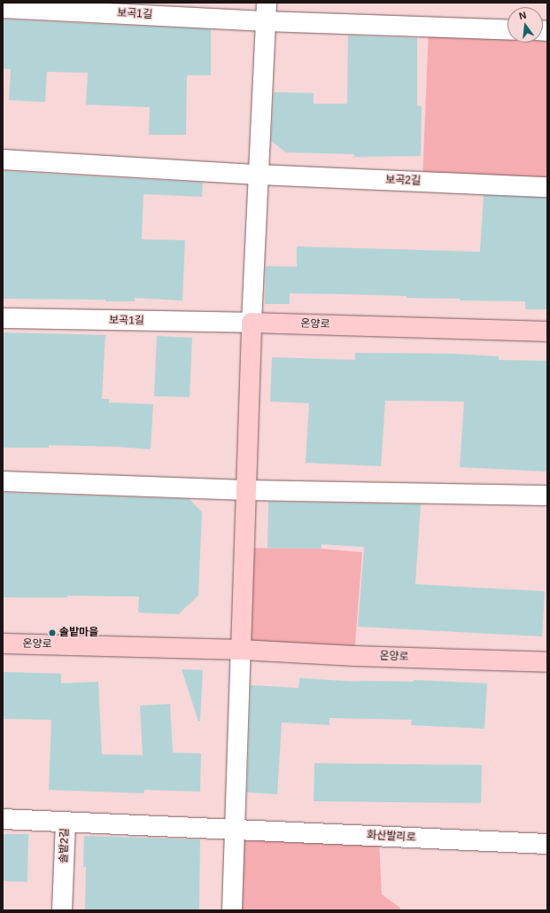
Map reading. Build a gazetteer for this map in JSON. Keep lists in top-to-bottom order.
{
  "streets": {
    "main road": ["온양로"],
    "street": [
      "보곡1길",
      "보곡2길",
      "화산발리로",
      "솔밭2길"
    ]
  },
  "crossings": [
    ["보곡1길", "온양로"],
    ["화산발리로", "솔밭2길"]
  ],
  "places": ["솔밭마을"],
  "north": "top"
}
